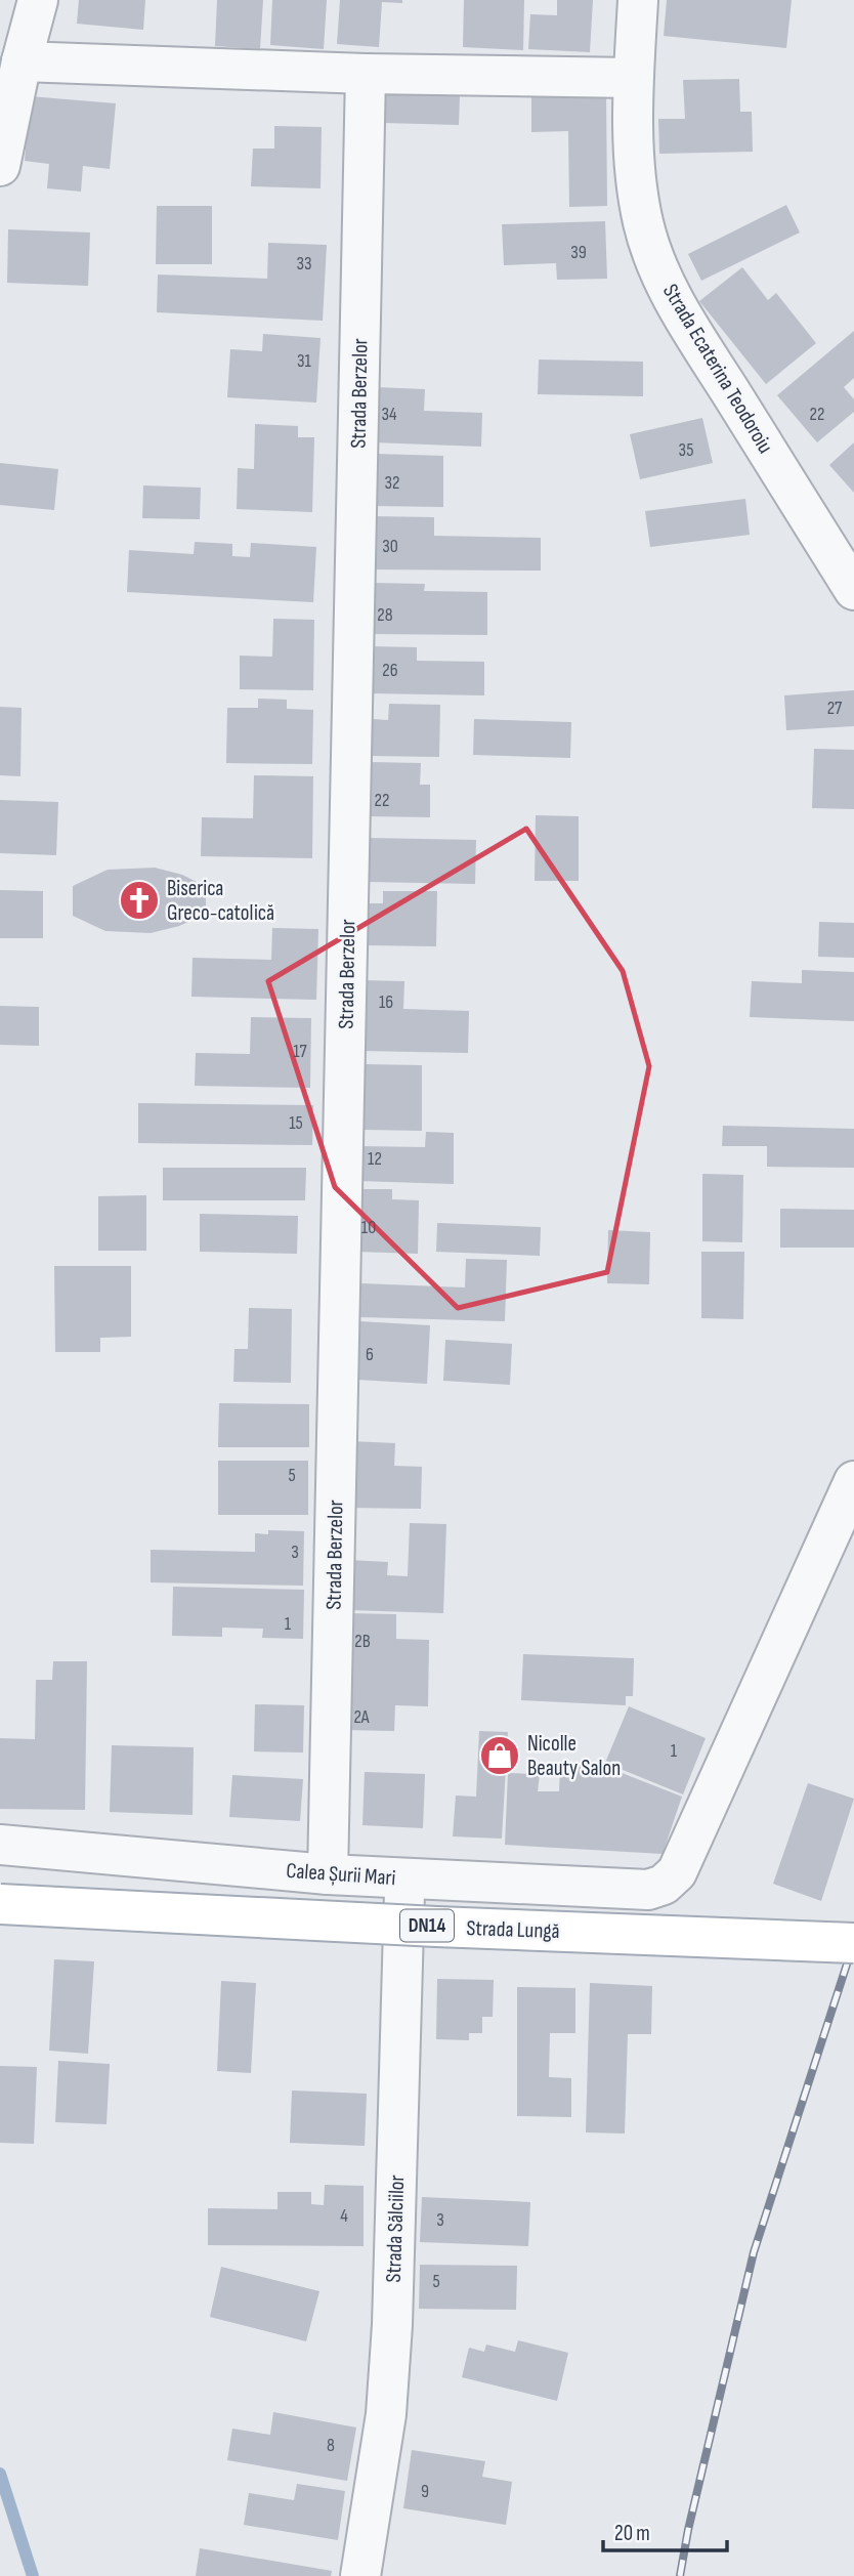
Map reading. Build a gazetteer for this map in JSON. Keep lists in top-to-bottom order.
{
  "streets": {
    "main road": ["DN14", "Strada Lungă"],
    "street": [
      "Strada Ecaterina Teodoroiu",
      "Strada Berzelor",
      "Calea Șurii Mari",
      "Strada Sălciilor"
    ]
  },
  "crossings": [
    ["Strada Berzelor", "Calea Șurii Mari"],
    ["Calea Șurii Mari", "Strada Sălciilor"]
  ],
  "places": {
    "church": ["Biserica Greco-catolică"],
    "shop": ["Nicolle Beauty Salon"]
  },
  "house_numbers": [
    "39",
    "33",
    "31",
    "34",
    "22",
    "35",
    "32",
    "30",
    "28",
    "26",
    "27",
    "22",
    "16",
    "17",
    "15",
    "12",
    "10",
    "6",
    "5",
    "3",
    "1",
    "2B",
    "2A",
    "1",
    "4",
    "3",
    "5",
    "8",
    "9"
  ],
  "scale_bar": "20 m"
}
